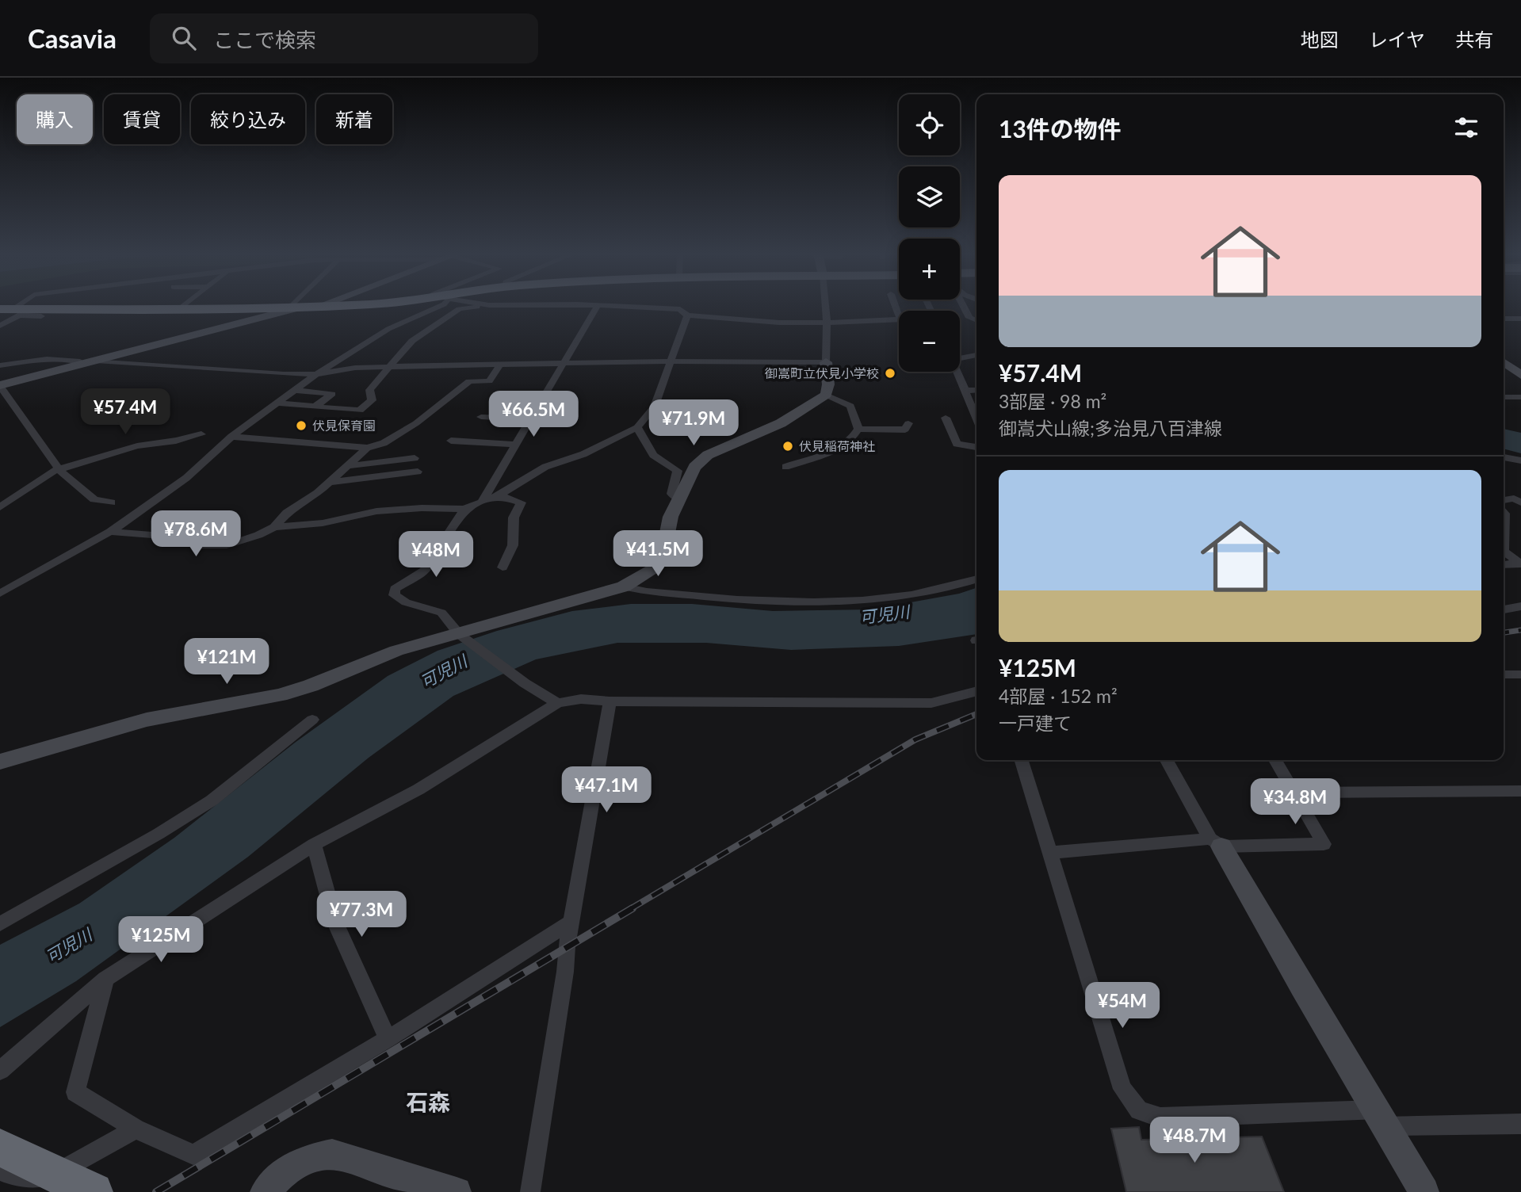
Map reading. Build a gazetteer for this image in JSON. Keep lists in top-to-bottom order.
{
  "districts": ["石森"],
  "water": ["可児川"],
  "places": ["御嵩町立伏見小学校", "伏見保育園", "伏見稲荷神社"],
  "page": {
    "header": "Casavia",
    "search": "ここで検索",
    "nav": ["地図", "レイヤ", "共有"],
    "map_buttons": ["+", "−"],
    "chip": [
      "購入",
      "賃貸",
      "絞り込み",
      "新着"
    ],
    "heading": "13件の物件",
    "list": [
      {
        "name": "¥57.4M",
        "note": "3部屋 · 98 m² · 御嵩犬山線;多治見八百津線"
      },
      {
        "name": "¥125M",
        "note": "4部屋 · 152 m² · 一戸建て"
      }
    ],
    "price": [
      "¥57.4M",
      "¥66.5M",
      "¥71.9M",
      "¥78.6M",
      "¥41.5M",
      "¥48M",
      "¥121M",
      "¥47.1M",
      "¥34.8M",
      "¥77.3M",
      "¥125M",
      "¥54M",
      "¥48.7M"
    ]
  }
}
